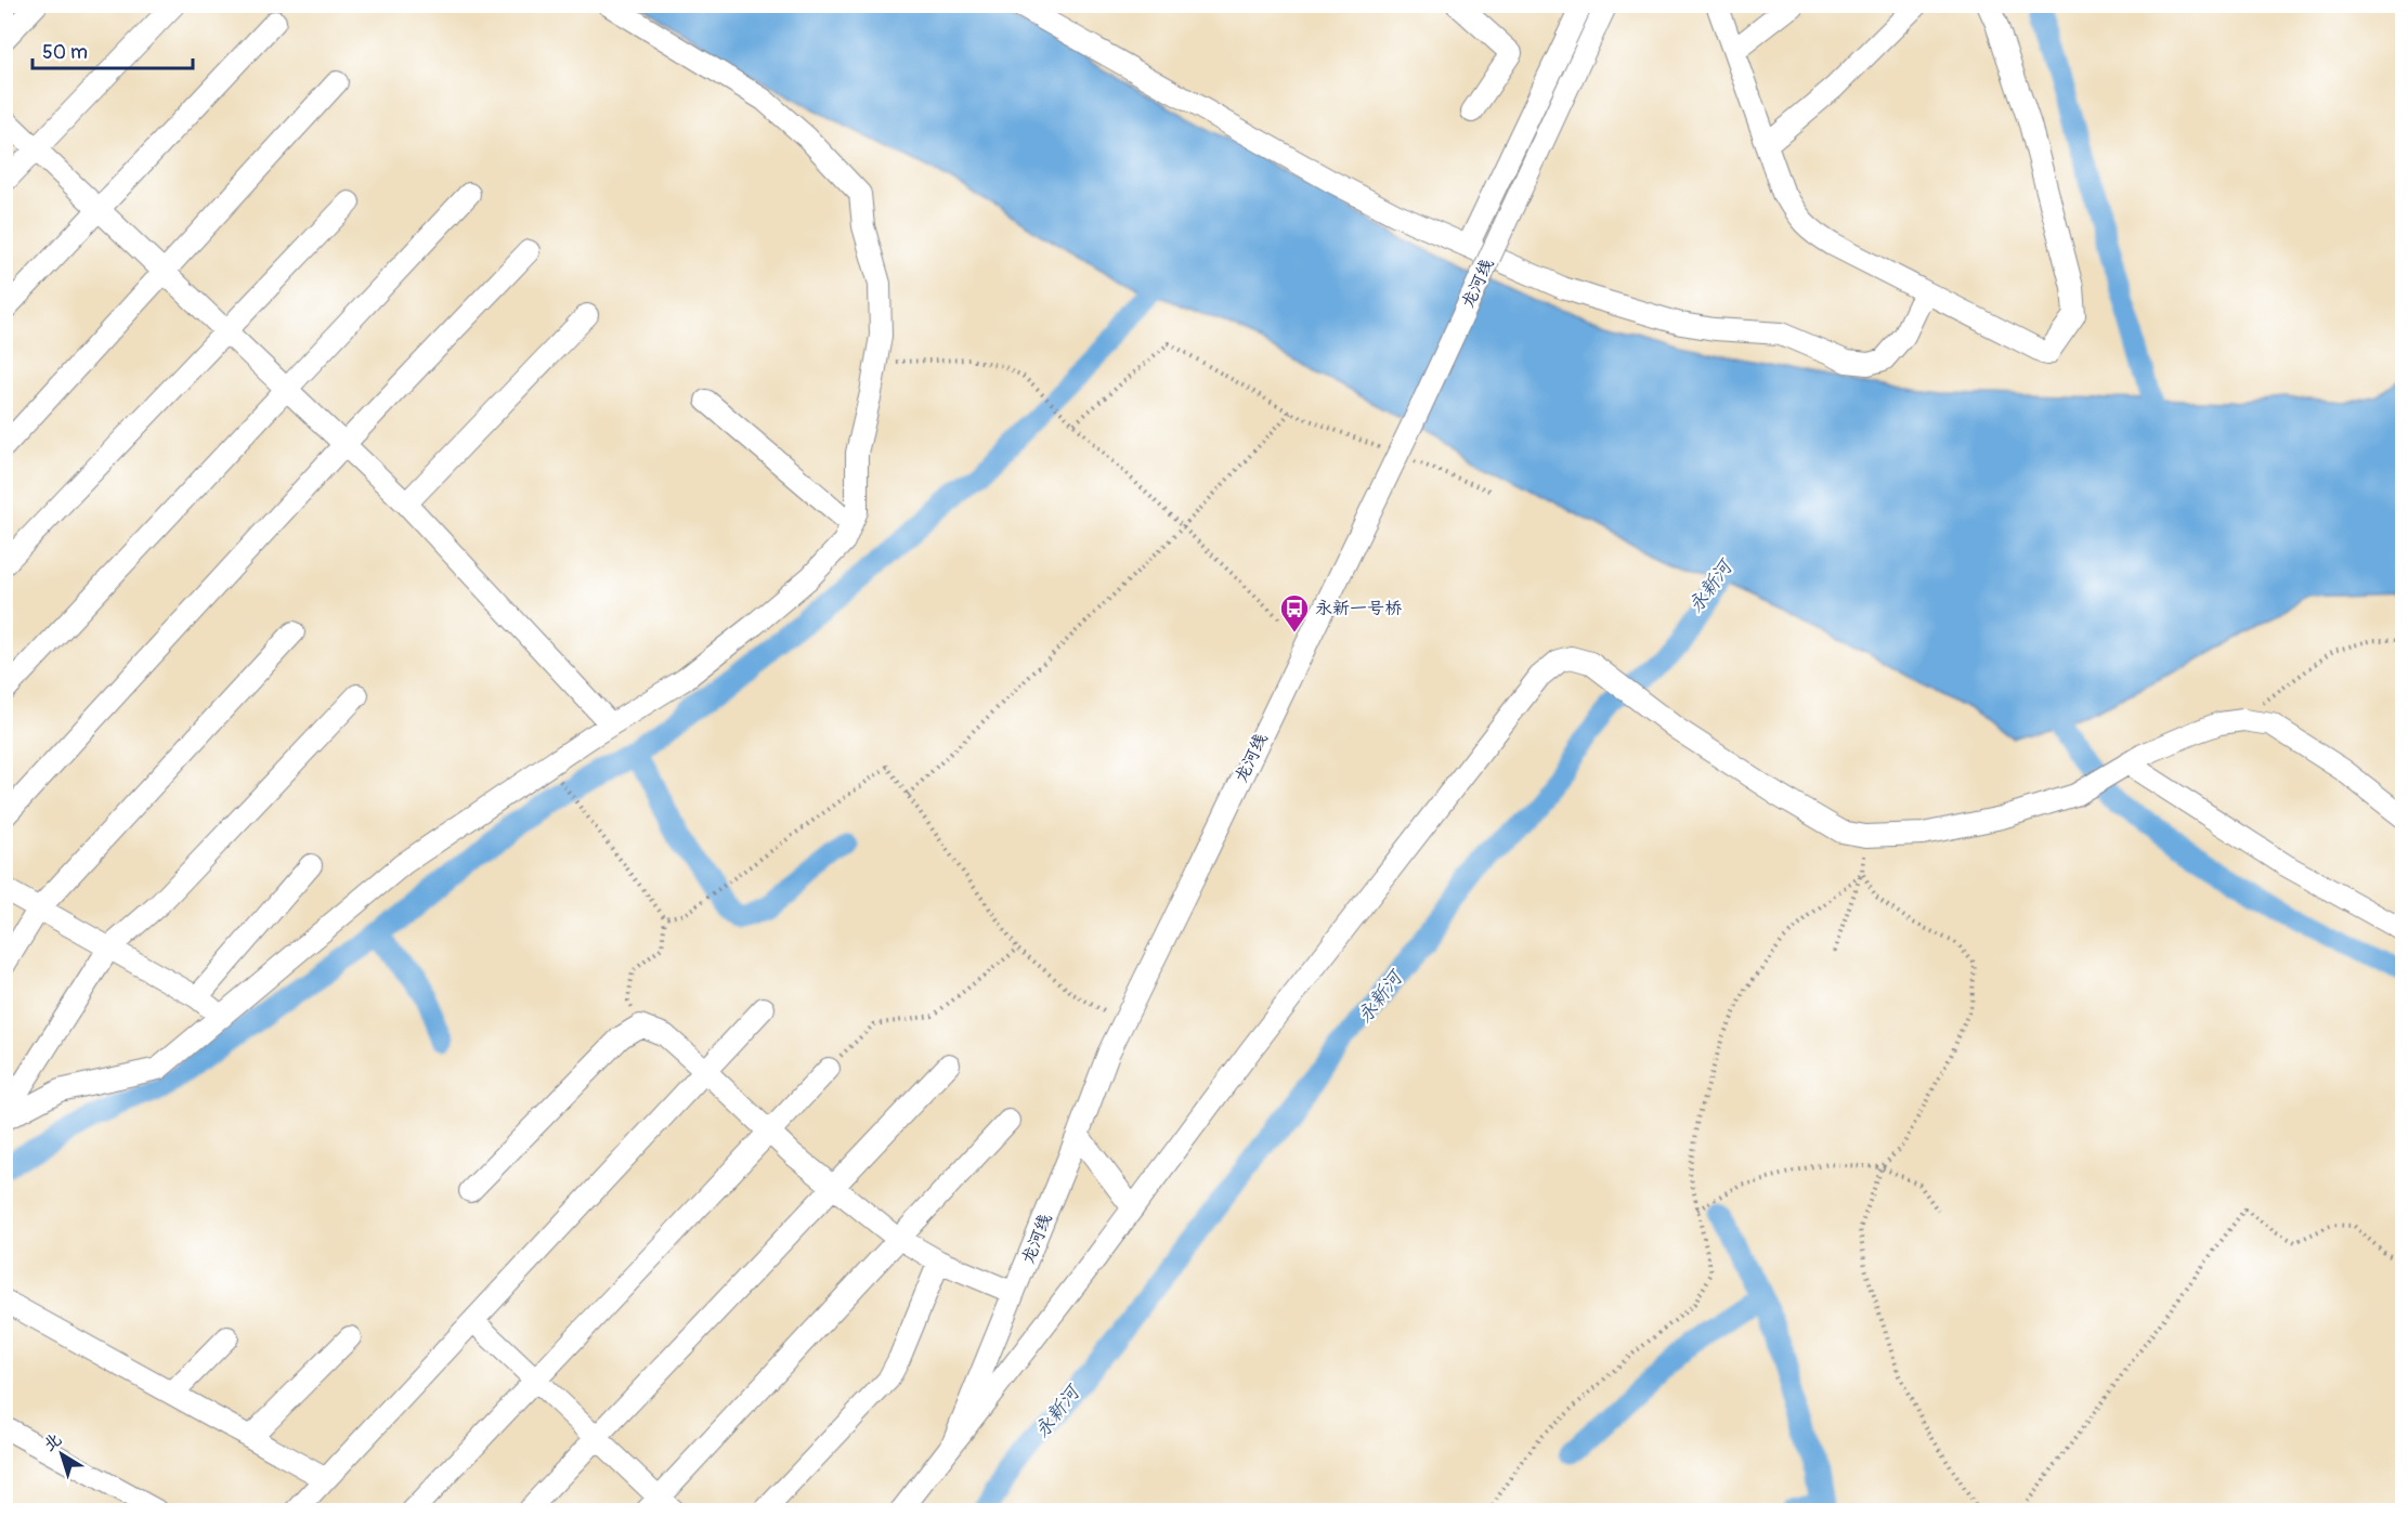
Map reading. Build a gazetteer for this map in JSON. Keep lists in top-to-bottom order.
{
  "streets": {
    "street": ["龙河线"]
  },
  "water": ["永新河"],
  "places": {
    "bus stop": ["永新一号桥"]
  },
  "scale_bar": "50 m",
  "north": "top left"
}
